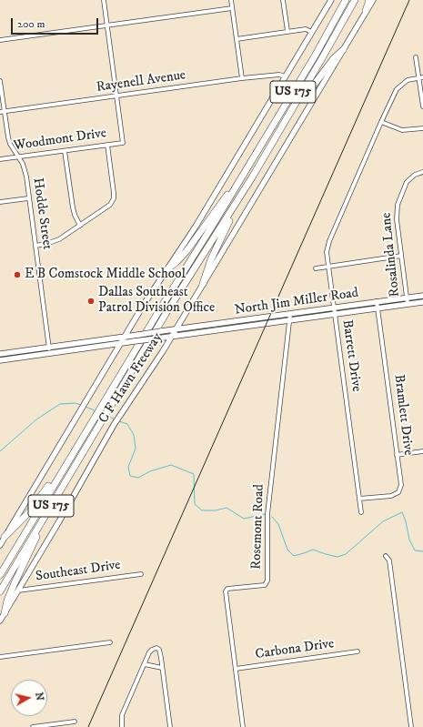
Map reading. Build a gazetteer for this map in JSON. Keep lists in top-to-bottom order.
{
  "streets": {
    "highway": ["US 175", "C F Hawn Freeway"],
    "main road": ["North Jim Miller Road"],
    "street": [
      "Rayenell Avenue",
      "Woodmont Drive",
      "Hodde Street",
      "Rosalinda Lane",
      "Barrett Drive",
      "Bramlett Drive",
      "Rosemont Road",
      "Southeast Drive",
      "Carbona Drive"
    ]
  },
  "crossings": [
    ["Rayenell Avenue", "Woodmont Drive"],
    ["Rayenell Avenue", "Hodde Street"],
    ["Rayenell Avenue", "C F Hawn Freeway"],
    ["Woodmont Drive", "Hodde Street"],
    ["Hodde Street", "North Jim Miller Road"],
    ["Rosalinda Lane", "North Jim Miller Road"],
    ["North Jim Miller Road", "Barrett Drive"],
    ["North Jim Miller Road", "C F Hawn Freeway"],
    ["North Jim Miller Road", "Bramlett Drive"],
    ["North Jim Miller Road", "Rosemont Road"],
    ["Barrett Drive", "Bramlett Drive"],
    ["C F Hawn Freeway", "Southeast Drive"],
    ["Rosemont Road", "Carbona Drive"]
  ],
  "places": ["E B Comstock Middle School", "Dallas Southeast Patrol Division Office"],
  "scale_bar": "200 m",
  "north": "right"
}
